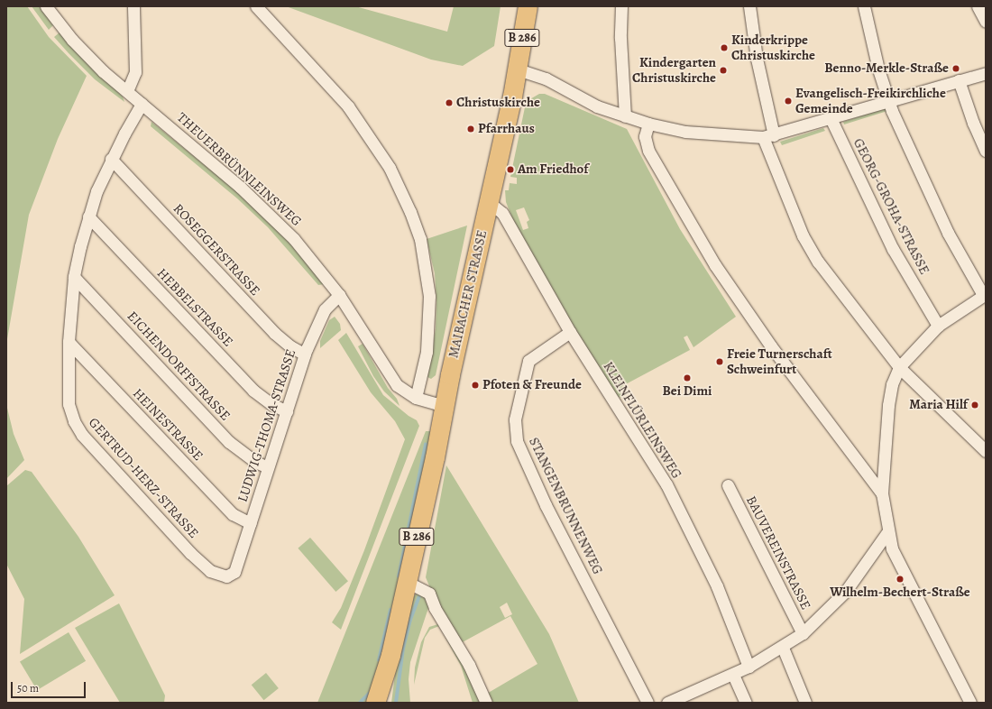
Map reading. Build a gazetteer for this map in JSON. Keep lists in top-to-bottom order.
{
  "streets": {
    "main road": ["B 286", "MAIBACHER STRASSE"],
    "street": [
      "THEUERBRÜNNLEINSWEG",
      "GEORG-GROHA-STRASSE",
      "ROSEGGERSTRASSE",
      "HEBBELSTRASSE",
      "EICHENDORFFSTRASSE",
      "KLEINFLÜRLEINSWEG",
      "HEINESTRASSE",
      "LUDWIG-THOMA-STRASSE",
      "GERTRUD-HERZ-STRASSE",
      "STANGENBRUNNENWEG",
      "BAUVEREINSTRASSE"
    ]
  },
  "crossings": [
    ["THEUERBRÜNNLEINSWEG", "MAIBACHER STRASSE"],
    ["THEUERBRÜNNLEINSWEG", "LUDWIG-THOMA-STRASSE"],
    ["THEUERBRÜNNLEINSWEG", "GERTRUD-HERZ-STRASSE"],
    ["ROSEGGERSTRASSE", "LUDWIG-THOMA-STRASSE"],
    ["ROSEGGERSTRASSE", "GERTRUD-HERZ-STRASSE"],
    ["MAIBACHER STRASSE", "KLEINFLÜRLEINSWEG"],
    ["HEBBELSTRASSE", "LUDWIG-THOMA-STRASSE"],
    ["HEBBELSTRASSE", "GERTRUD-HERZ-STRASSE"],
    ["EICHENDORFFSTRASSE", "LUDWIG-THOMA-STRASSE"],
    ["EICHENDORFFSTRASSE", "GERTRUD-HERZ-STRASSE"],
    ["KLEINFLÜRLEINSWEG", "STANGENBRUNNENWEG"],
    ["KLEINFLÜRLEINSWEG", "BAUVEREINSTRASSE"],
    ["HEINESTRASSE", "LUDWIG-THOMA-STRASSE"],
    ["HEINESTRASSE", "GERTRUD-HERZ-STRASSE"],
    ["LUDWIG-THOMA-STRASSE", "GERTRUD-HERZ-STRASSE"]
  ],
  "places": [
    "Kinderkrippe Christuskirche",
    "Benno-Merkle-Straße",
    "Kindergarten Christuskirche",
    "Evangelisch-Freikirchliche Gemeinde",
    "Christuskirche",
    "Pfarrhaus",
    "Am Friedhof",
    "Freie Turnerschaft Schweinfurt",
    "Bei Dimi",
    "Pfoten & Freunde",
    "Maria Hilf",
    "Wilhelm-Bechert-Straße"
  ],
  "scale_bar": "50 m"
}
